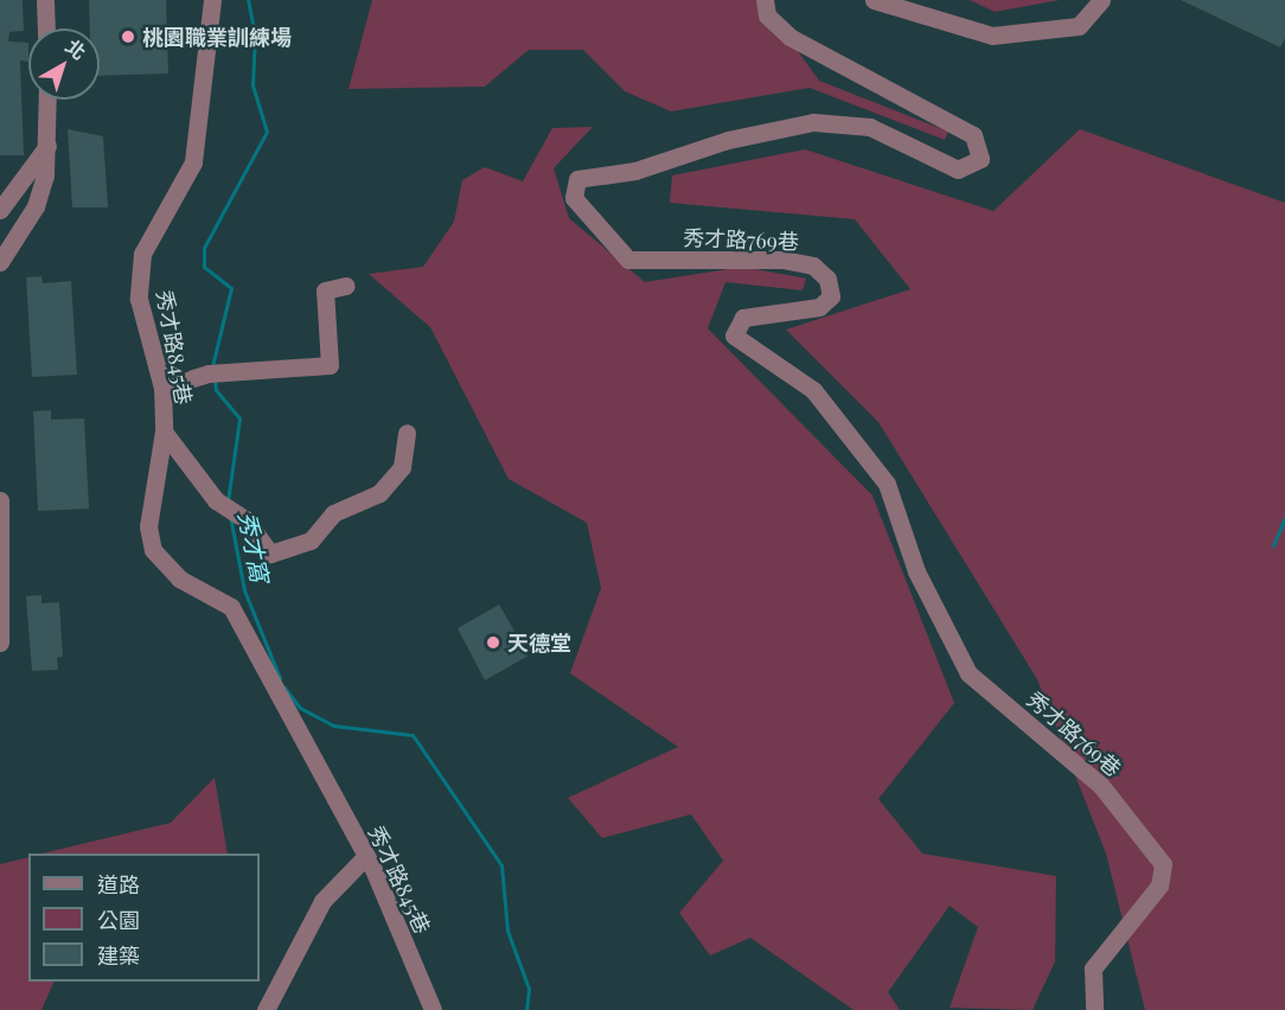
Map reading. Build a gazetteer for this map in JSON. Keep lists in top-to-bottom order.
{
  "streets": {
    "street": ["秀才路769巷", "秀才路845巷"]
  },
  "water": ["秀才窩"],
  "places": ["桃園職業訓練場", "天德堂"],
  "legend": ["道路", "公園", "建築"],
  "north": "top right"
}
